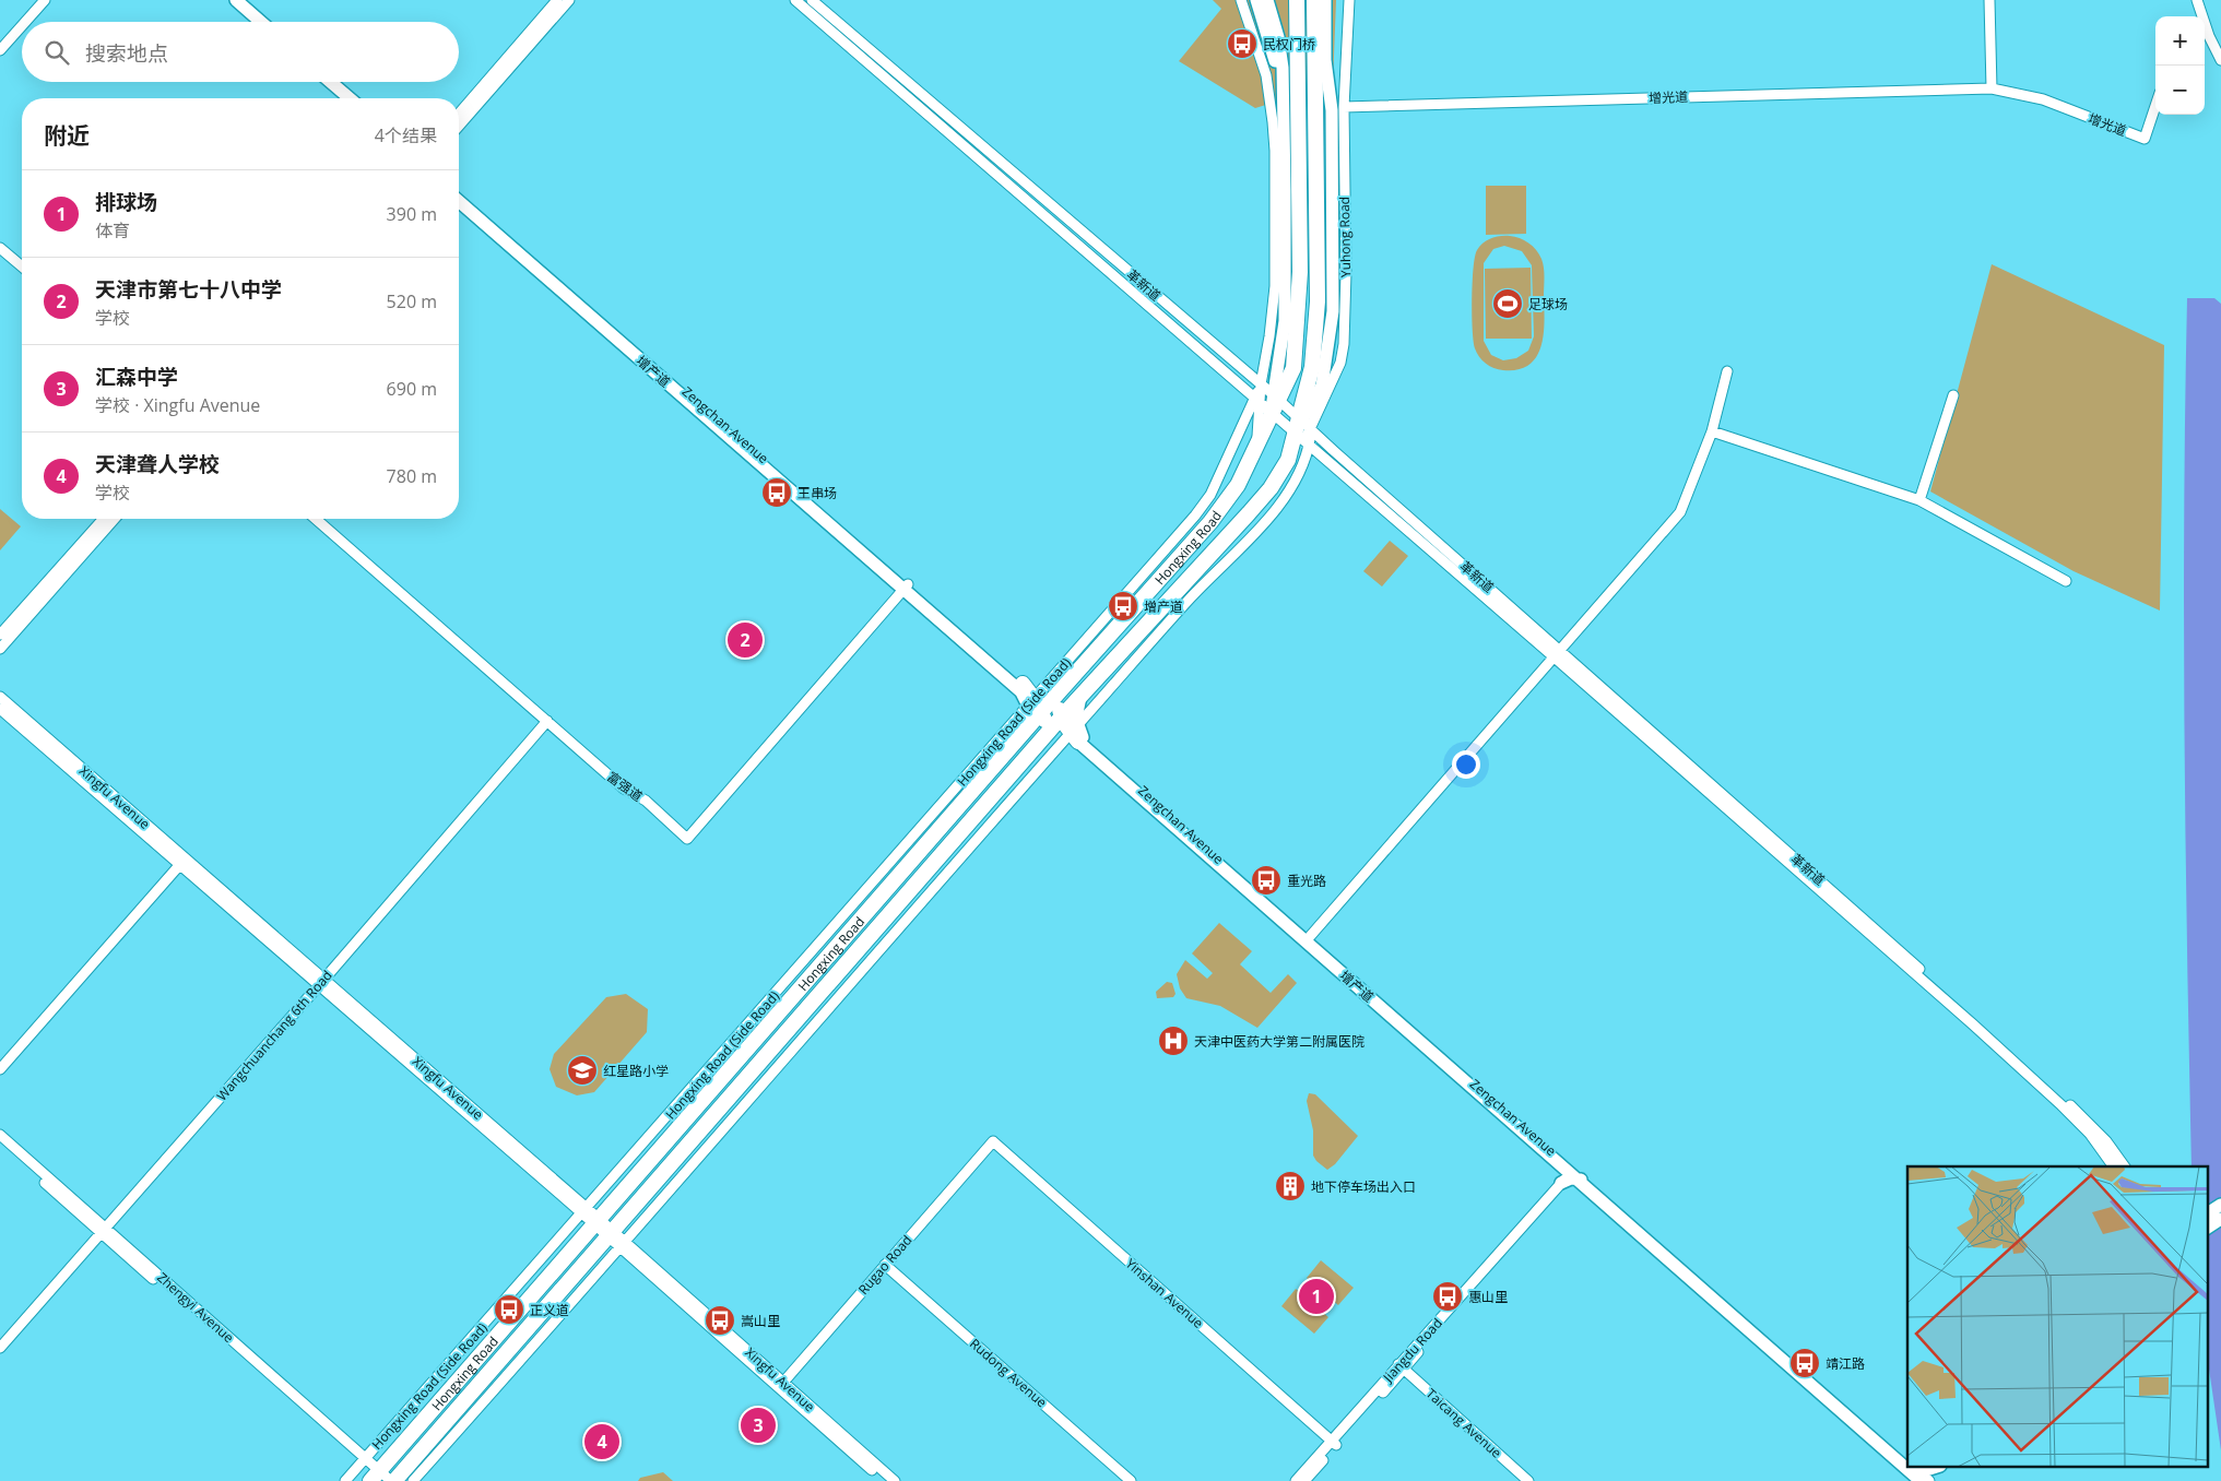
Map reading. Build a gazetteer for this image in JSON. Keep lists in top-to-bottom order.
{
  "streets": {
    "highway": ["Yuhong Road", "Hongxing Road"],
    "main road": ["增产道", "Zengchan Avenue"],
    "street": [
      "增光道",
      "革新道",
      "Hongxing Road (Side Road)",
      "富强道",
      "Xingfu Avenue",
      "Wangchuanchang 6th Road",
      "Rugao Road",
      "Yinshan Avenue",
      "Zhengyi Avenue",
      "Jiangdu Road",
      "Rudong Avenue",
      "Taicang Avenue"
    ]
  },
  "crossings": [
    ["增光道", "Yuhong Road"],
    ["Yuhong Road", "革新道"],
    ["Yuhong Road", "Hongxing Road"],
    ["Yuhong Road", "Hongxing Road (Side Road)"],
    ["革新道", "Hongxing Road"],
    ["革新道", "Hongxing Road (Side Road)"],
    ["增产道", "Zengchan Avenue"],
    ["增产道", "富强道"],
    ["Zengchan Avenue", "富强道"],
    ["Zengchan Avenue", "Jiangdu Road"],
    ["Hongxing Road", "Hongxing Road (Side Road)"],
    ["Hongxing Road", "Xingfu Avenue"],
    ["Hongxing Road", "Zhengyi Avenue"],
    ["Hongxing Road (Side Road)", "Xingfu Avenue"],
    ["Hongxing Road (Side Road)", "Zhengyi Avenue"],
    ["富强道", "Wangchuanchang 6th Road"],
    ["Xingfu Avenue", "Wangchuanchang 6th Road"],
    ["Xingfu Avenue", "Rugao Road"],
    ["Wangchuanchang 6th Road", "Zhengyi Avenue"],
    ["Rugao Road", "Yinshan Avenue"],
    ["Rugao Road", "Rudong Avenue"],
    ["Yinshan Avenue", "Jiangdu Road"],
    ["Jiangdu Road", "Taicang Avenue"]
  ],
  "places": {
    "bus stop": [
      "民权门桥",
      "王串场",
      "增产道",
      "重光路",
      "惠山里",
      "正义道",
      "嵩山里",
      "靖江路"
    ],
    "sports": ["足球场"],
    "hospital": ["天津中医药大学第二附属医院"],
    "school or university": ["红星路小学"],
    "building": ["地下停车场出入口"]
  },
  "page": {
    "map_buttons": ["+", "−"],
    "search": "搜索地点",
    "heading": ["附近", "4个结果"],
    "list": [
      {
        "mark": "1",
        "name": "排球场",
        "note": "体育",
        "value": "390 m"
      },
      {
        "mark": "2",
        "name": "天津市第七十八中学",
        "note": "学校",
        "value": "520 m"
      },
      {
        "mark": "3",
        "name": "汇森中学",
        "note": "学校 · Xingfu Avenue",
        "value": "690 m"
      },
      {
        "mark": "4",
        "name": "天津聋人学校",
        "note": "学校",
        "value": "780 m"
      }
    ],
    "pins": [
      "2",
      "1",
      "3",
      "4"
    ]
  }
}
